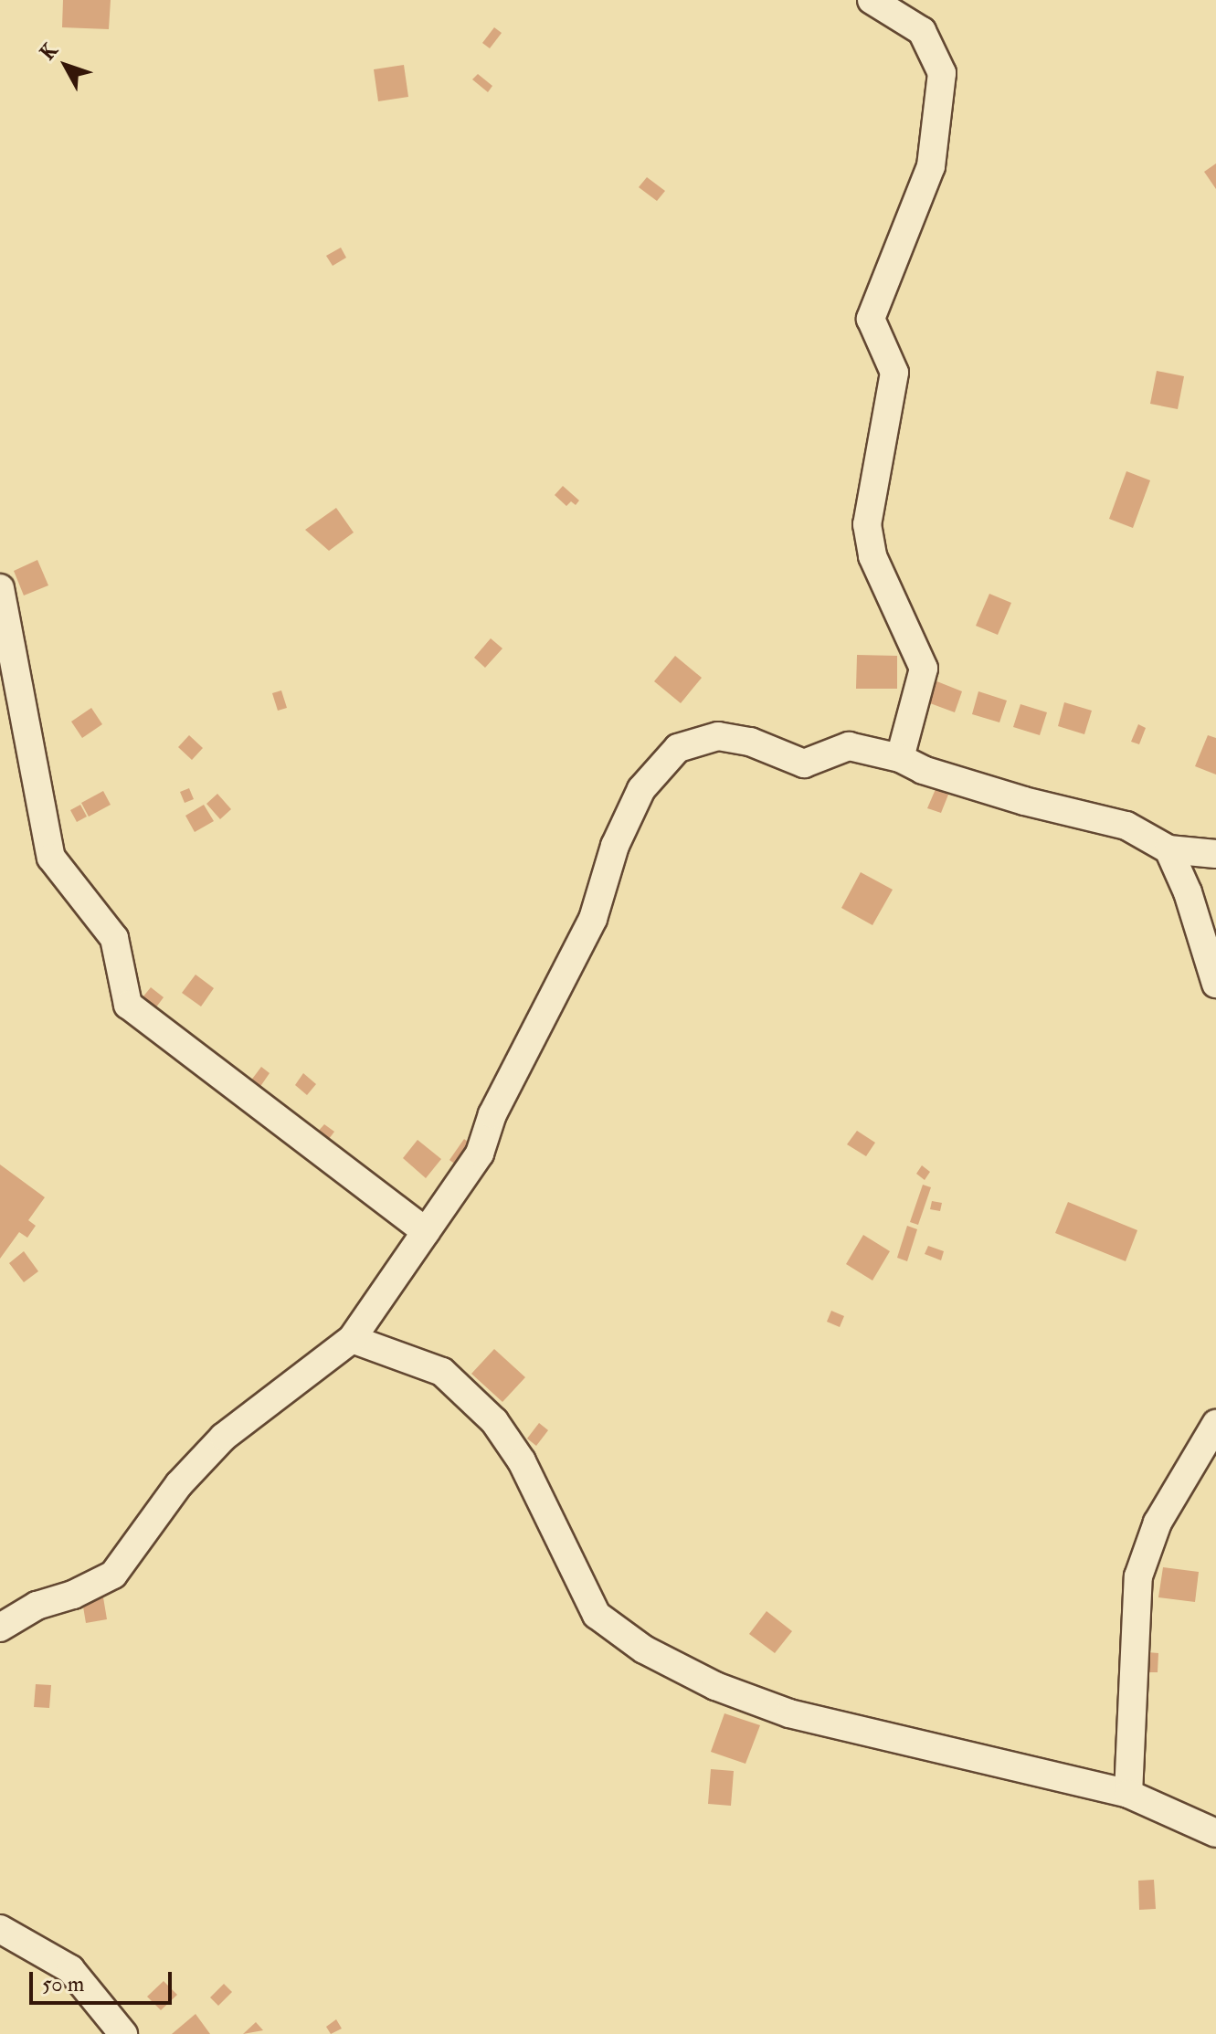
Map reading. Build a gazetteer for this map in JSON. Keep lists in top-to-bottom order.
{
  "scale_bar": "50 m",
  "north": "top left"
}
